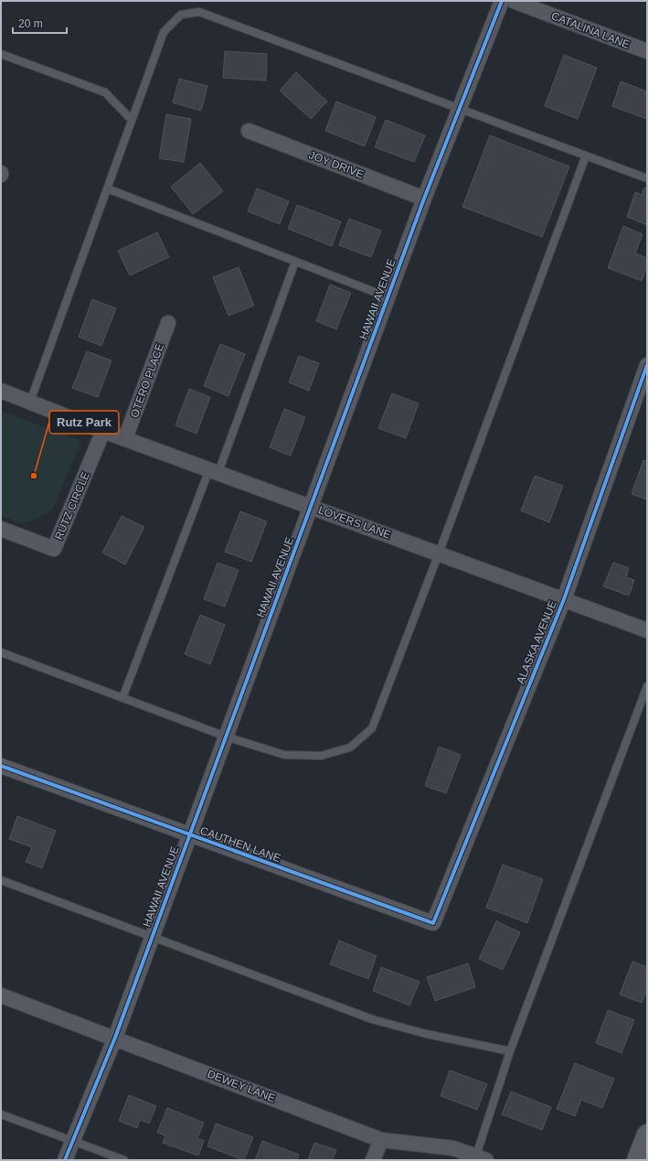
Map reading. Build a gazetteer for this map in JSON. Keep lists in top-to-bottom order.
{
  "streets": {
    "street": [
      "CATALINA LANE",
      "JOY DRIVE",
      "HAWAII AVENUE",
      "OTERO PLACE",
      "RUTZ CIRCLE",
      "LOVERS LANE",
      "ALASKA AVENUE",
      "CAUTHEN LANE",
      "DEWEY LANE"
    ]
  },
  "crossings": [
    ["JOY DRIVE", "HAWAII AVENUE"],
    ["HAWAII AVENUE", "LOVERS LANE"],
    ["HAWAII AVENUE", "CAUTHEN LANE"],
    ["HAWAII AVENUE", "DEWEY LANE"],
    ["OTERO PLACE", "LOVERS LANE"],
    ["RUTZ CIRCLE", "LOVERS LANE"],
    ["LOVERS LANE", "ALASKA AVENUE"],
    ["ALASKA AVENUE", "CAUTHEN LANE"]
  ],
  "places": ["Rutz Park"],
  "scale_bar": "20 m"
}
